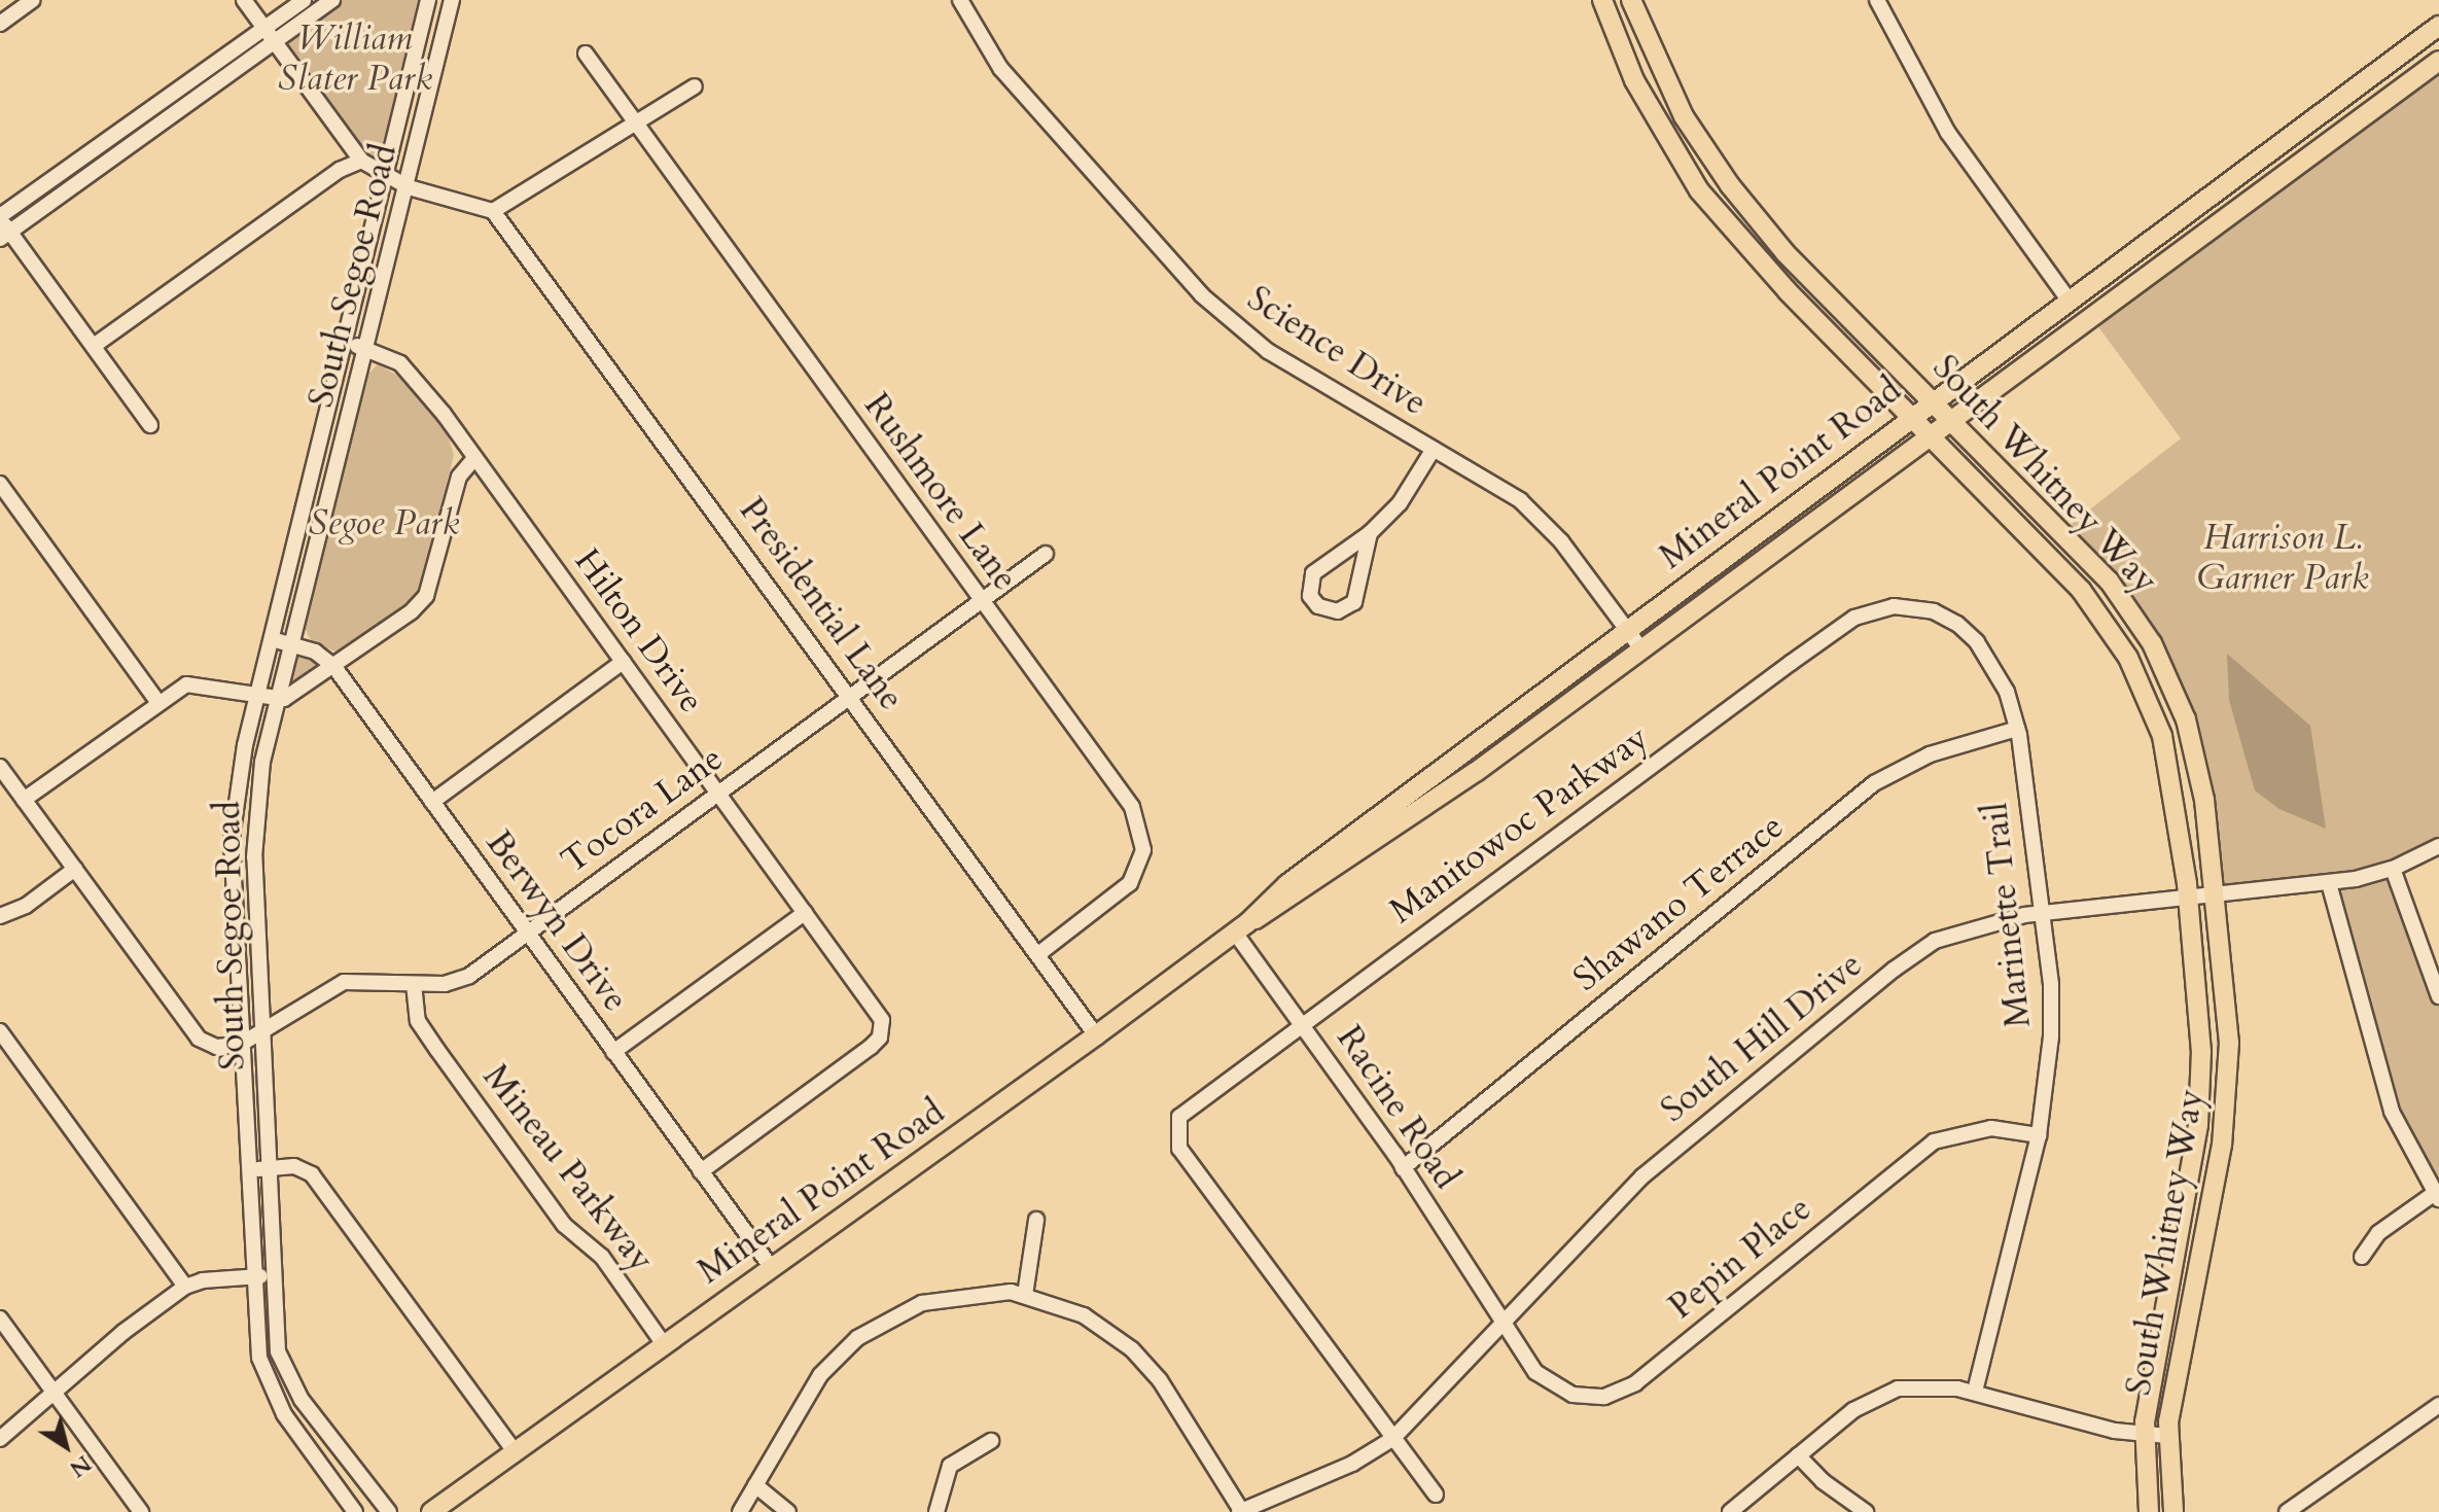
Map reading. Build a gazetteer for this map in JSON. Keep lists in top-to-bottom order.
{
  "streets": {
    "main road": ["Mineral Point Road", "South Whitney Way"],
    "street": [
      "South Segoe Road",
      "Science Drive",
      "Rushmore Lane",
      "Presidential Lane",
      "Hilton Drive",
      "Tocora Lane",
      "Manitowoc Parkway",
      "Shawano Terrace",
      "Marinette Trail",
      "Berwyn Drive",
      "South Hill Drive",
      "Racine Road",
      "Mineau Parkway",
      "Pepin Place"
    ]
  },
  "crossings": [
    ["South Segoe Road", "Hilton Drive"],
    ["South Segoe Road", "Tocora Lane"],
    ["South Segoe Road", "Berwyn Drive"],
    ["Science Drive", "Mineral Point Road"],
    ["Mineral Point Road", "South Whitney Way"],
    ["Mineral Point Road", "Presidential Lane"],
    ["Mineral Point Road", "Berwyn Drive"],
    ["Mineral Point Road", "Racine Road"],
    ["Mineral Point Road", "Mineau Parkway"],
    ["South Whitney Way", "South Hill Drive"],
    ["Rushmore Lane", "Presidential Lane"],
    ["Rushmore Lane", "Tocora Lane"],
    ["Presidential Lane", "Tocora Lane"],
    ["Hilton Drive", "Tocora Lane"],
    ["Hilton Drive", "Berwyn Drive"],
    ["Tocora Lane", "Berwyn Drive"],
    ["Tocora Lane", "Mineau Parkway"],
    ["Manitowoc Parkway", "Marinette Trail"],
    ["Manitowoc Parkway", "South Hill Drive"],
    ["Manitowoc Parkway", "Racine Road"],
    ["Shawano Terrace", "Marinette Trail"],
    ["Shawano Terrace", "Racine Road"],
    ["Marinette Trail", "South Hill Drive"],
    ["Marinette Trail", "Pepin Place"],
    ["South Hill Drive", "Racine Road"],
    ["South Hill Drive", "Pepin Place"],
    ["Racine Road", "Pepin Place"]
  ],
  "parks": ["William Slater Park", "Segoe Park", "Harrison L. Garner Park"],
  "north": "bottom right"
}
